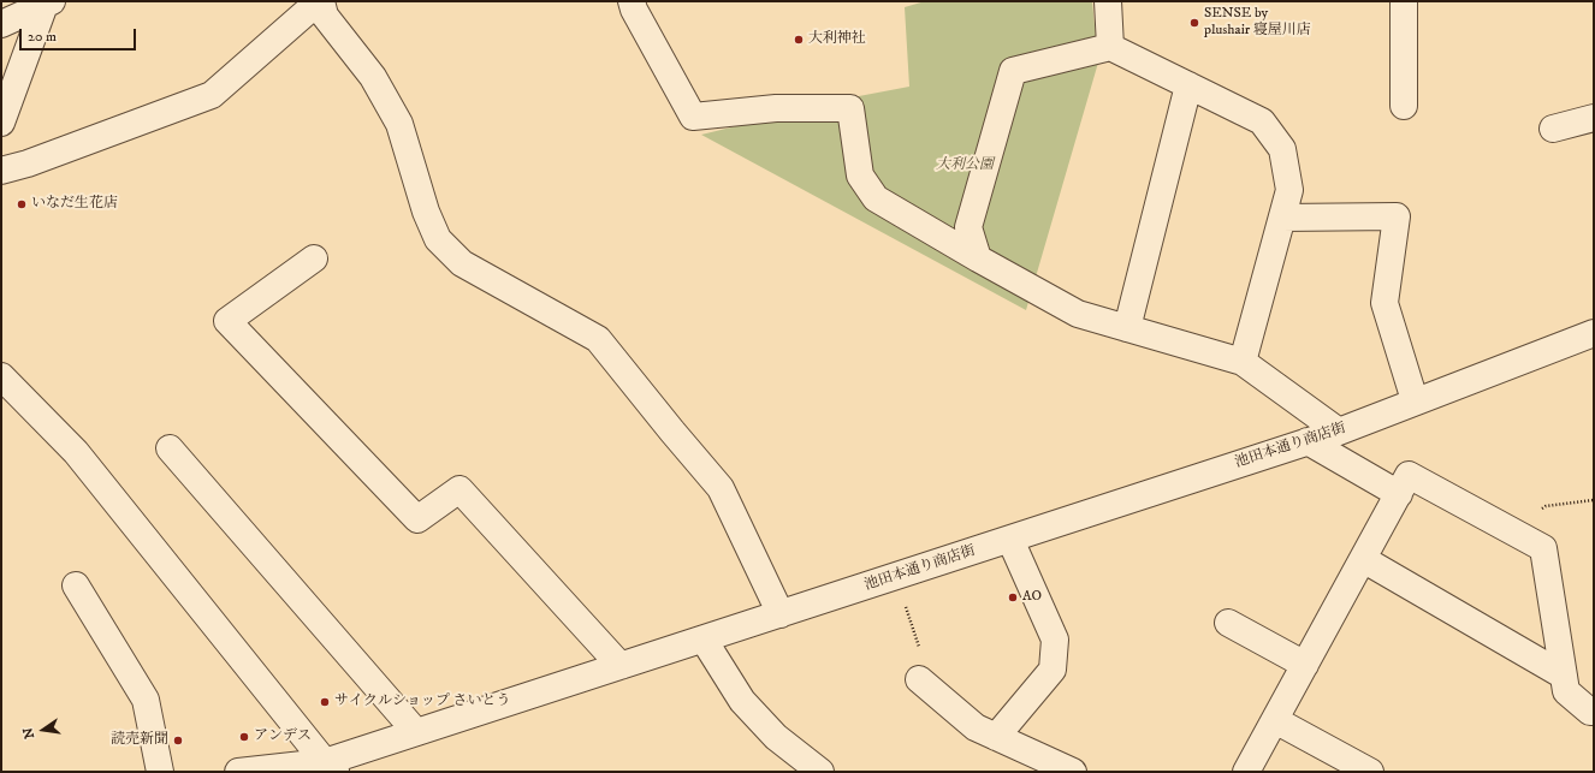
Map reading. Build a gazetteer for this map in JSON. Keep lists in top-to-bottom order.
{
  "streets": {
    "street": ["池田本通り商店街"]
  },
  "parks": ["大利公園"],
  "places": [
    "SENSE by plushair 寝屋川店",
    "大利神社",
    "いなだ生花店",
    "AO",
    "サイクルショップ さいとう",
    "アンデス",
    "読売新聞"
  ],
  "scale_bar": "20 m",
  "north": "left"
}
